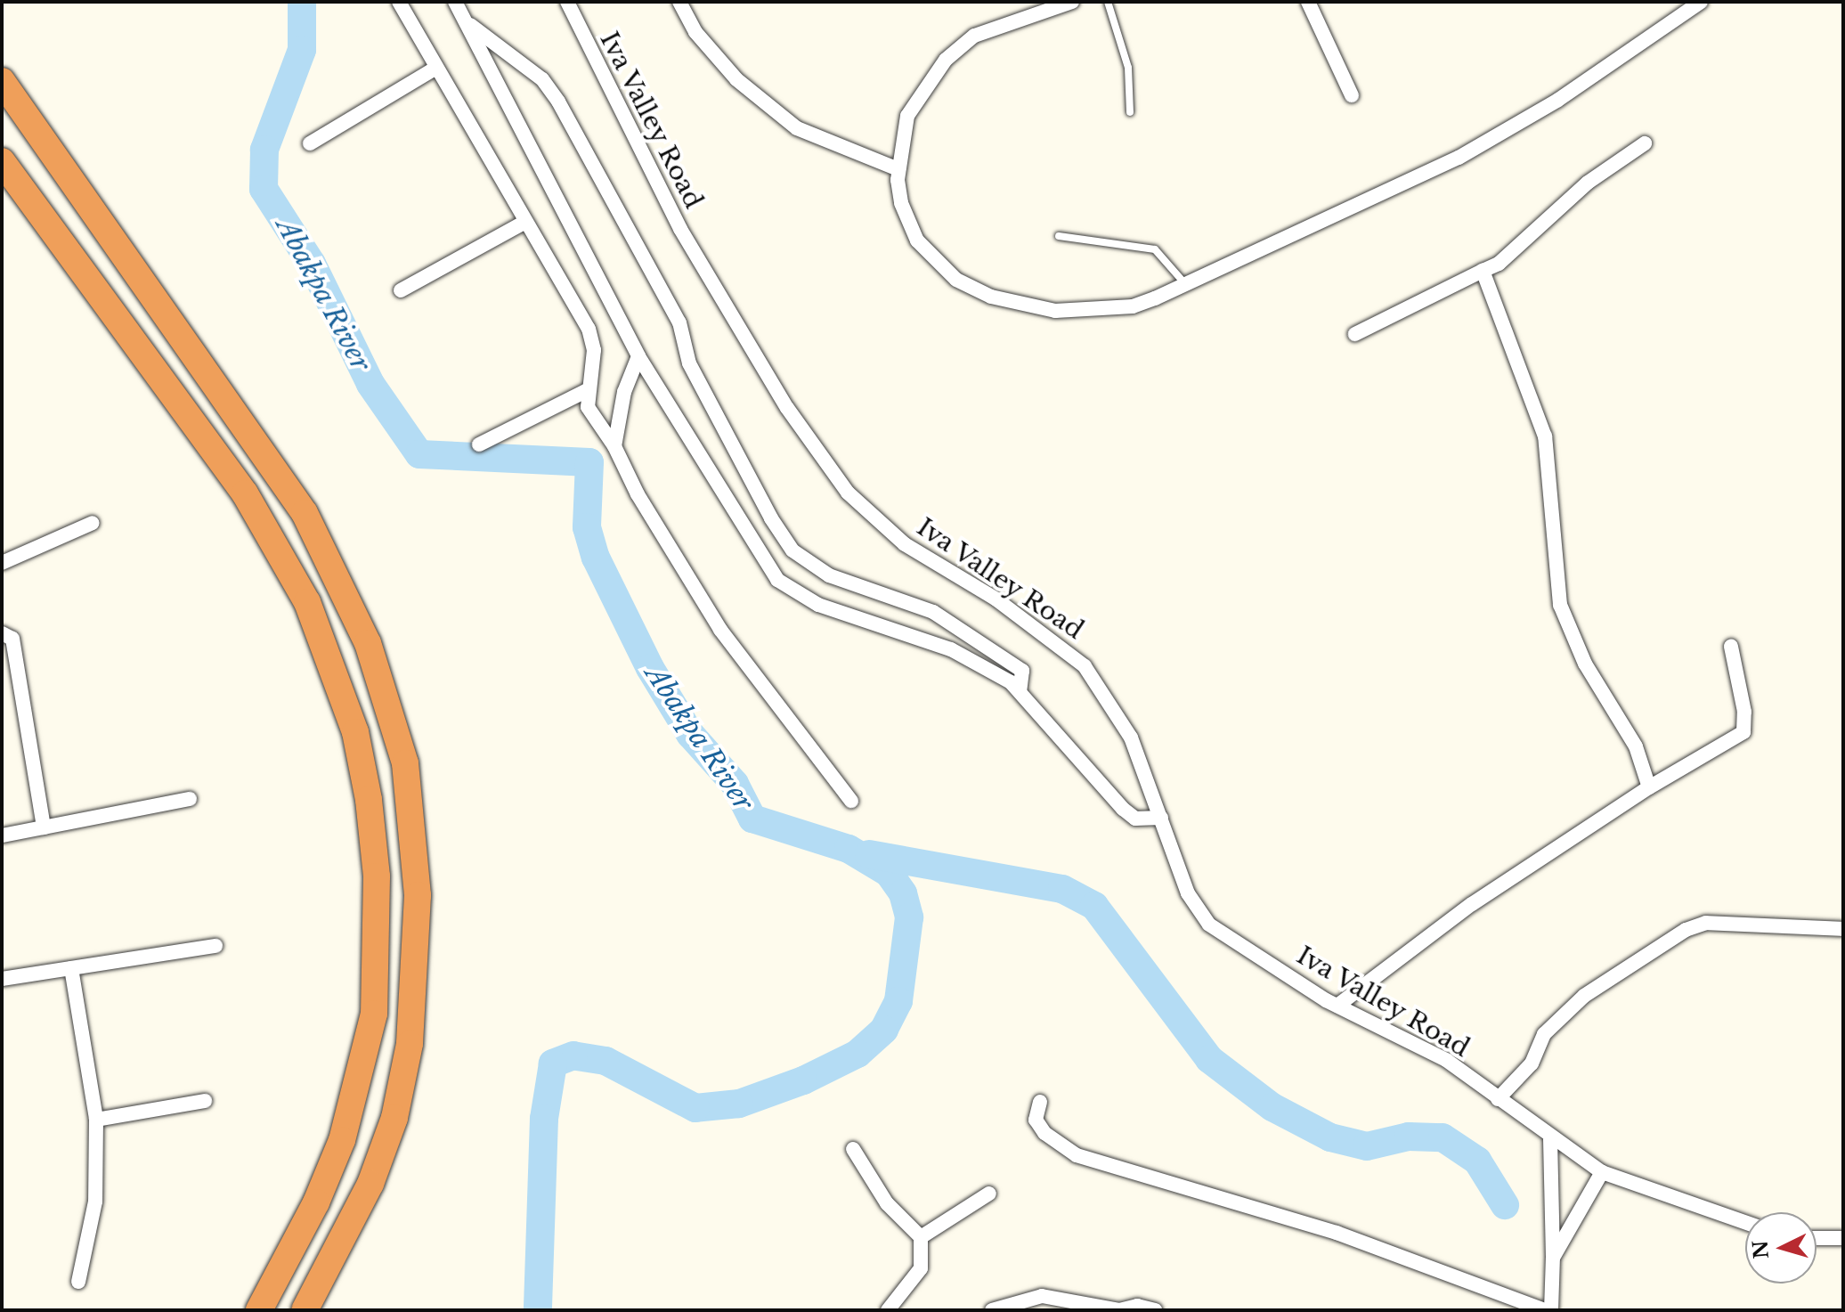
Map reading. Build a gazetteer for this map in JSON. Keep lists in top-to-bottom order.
{
  "streets": {
    "street": ["Iva Valley Road"]
  },
  "water": ["Abakpa River"],
  "north": "left"
}
